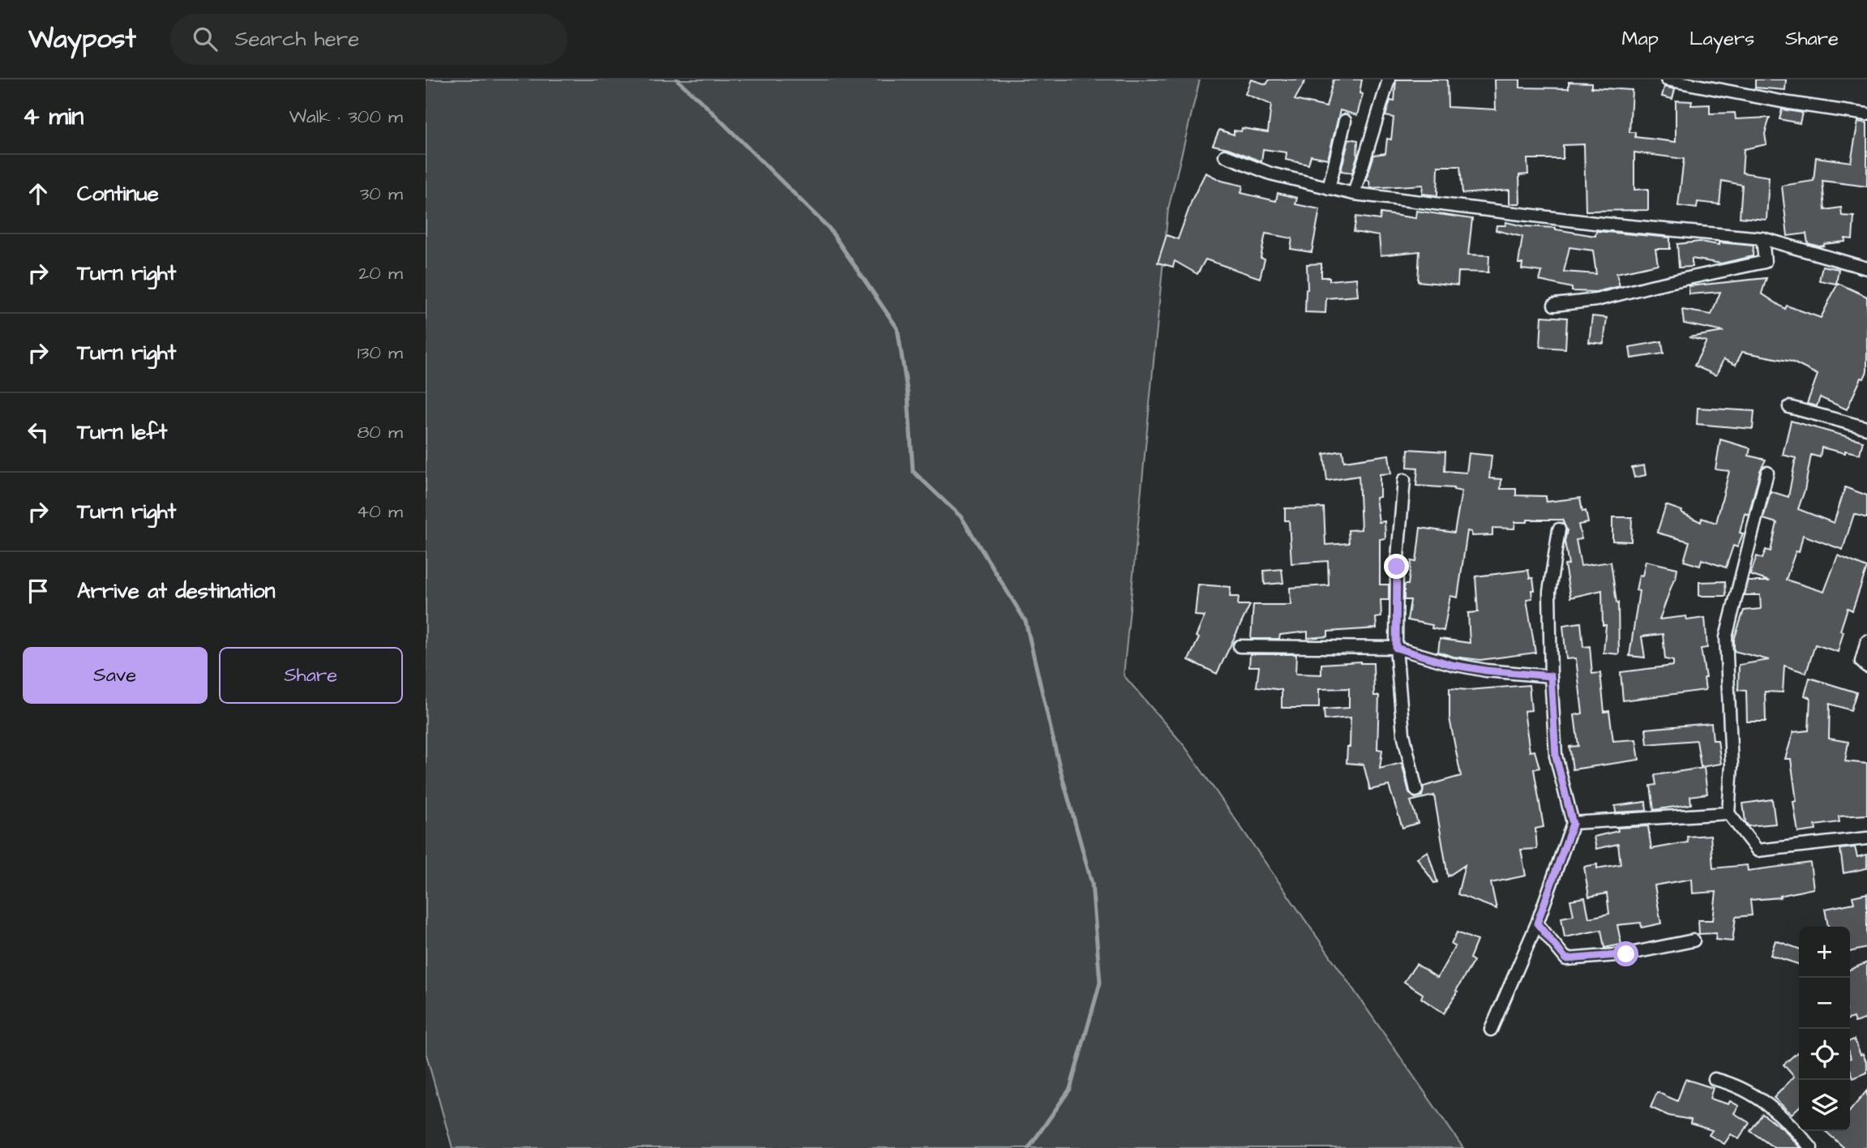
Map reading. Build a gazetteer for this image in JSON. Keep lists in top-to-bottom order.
{
  "page": {
    "header": "Waypost",
    "search": "Search here",
    "nav": ["Map", "Layers", "Share"],
    "heading": ["4 min", "Walk · 300 m"],
    "list": [
      ["Continue", "30 m"],
      ["Turn right", "20 m"],
      ["Turn right", "130 m"],
      ["Turn left", "80 m"],
      ["Turn right", "40 m"],
      "Arrive at destination"
    ],
    "buttons": ["Save", "Share"],
    "map_buttons": ["+", "−"]
  }
}
